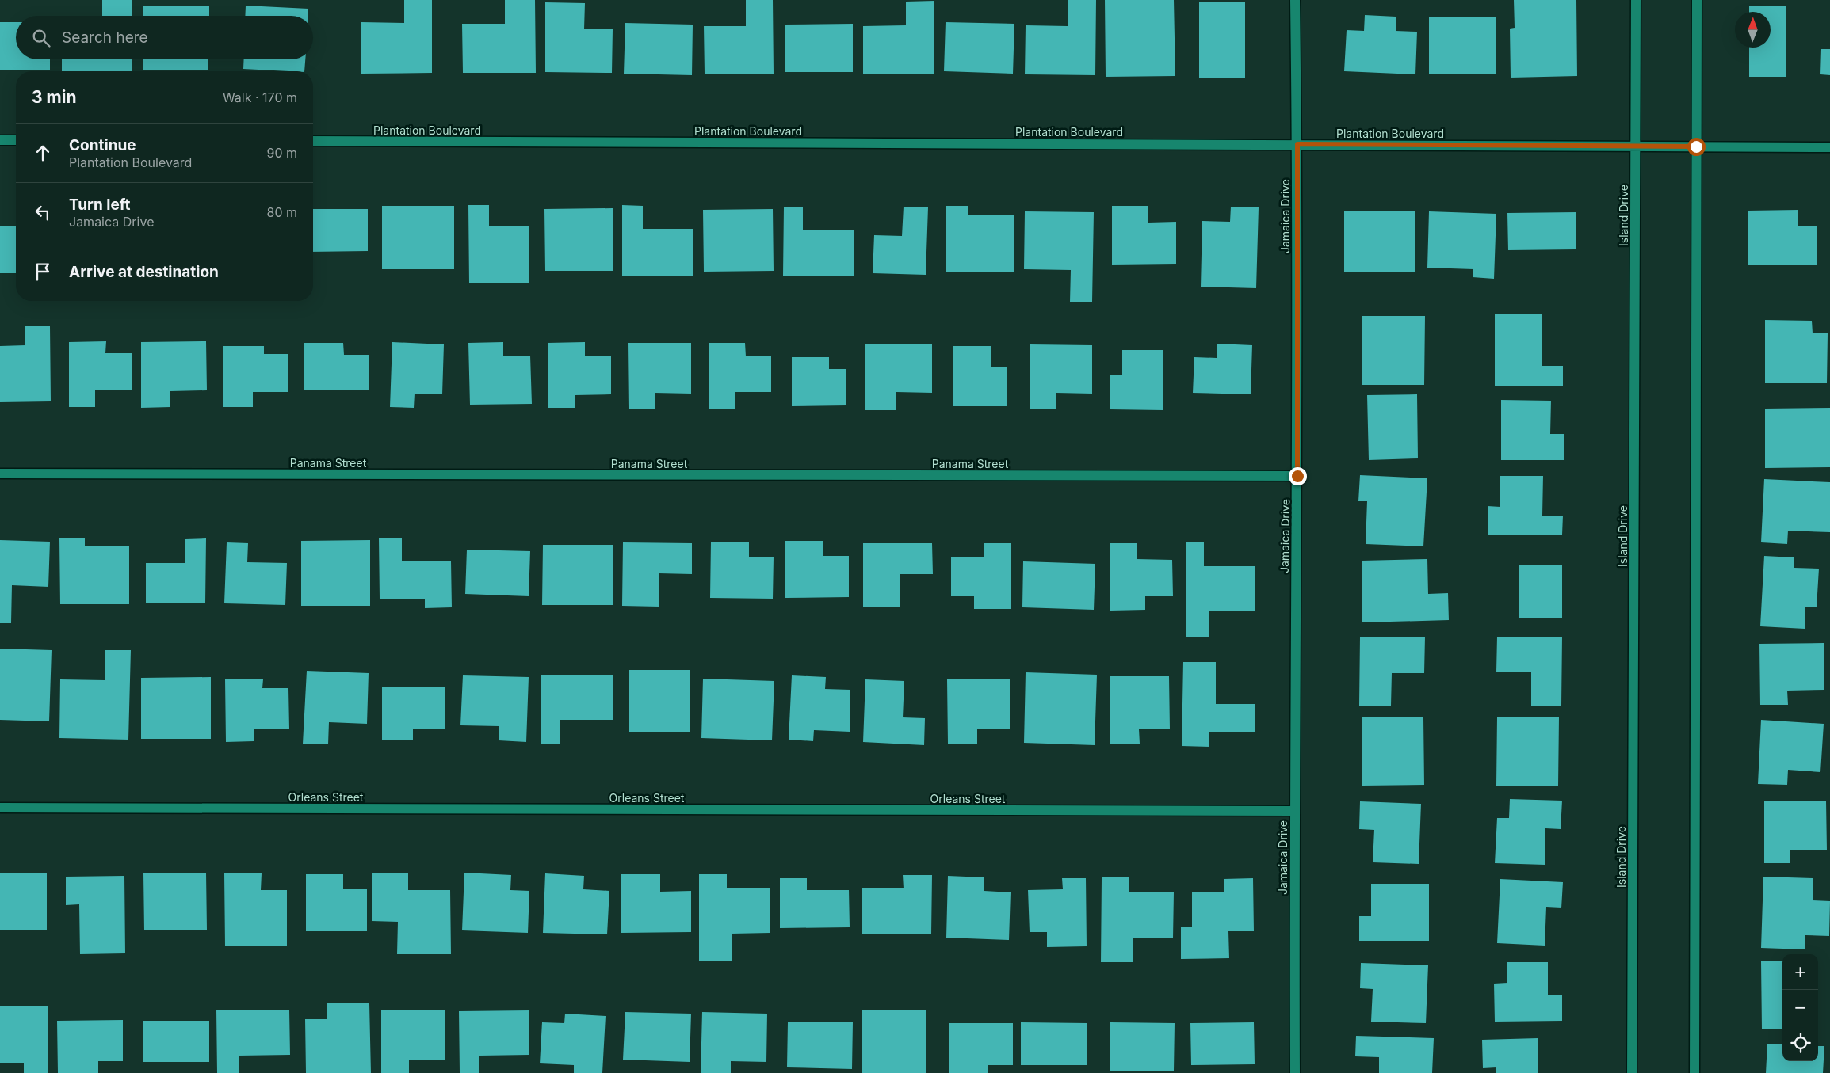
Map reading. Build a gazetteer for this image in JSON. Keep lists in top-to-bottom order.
{
  "streets": {
    "street": [
      "Plantation Boulevard",
      "Island Drive",
      "Jamaica Drive",
      "Panama Street",
      "Orleans Street"
    ]
  },
  "crossings": [
    ["Plantation Boulevard", "Island Drive"],
    ["Plantation Boulevard", "Jamaica Drive"],
    ["Jamaica Drive", "Panama Street"],
    ["Jamaica Drive", "Orleans Street"]
  ],
  "north": "top",
  "page": {
    "search": "Search here",
    "heading": ["3 min", "Walk · 170 m"],
    "list": [
      ["Continue", "Plantation Boulevard", "90 m"],
      ["Turn left", "Jamaica Drive", "80 m"],
      "Arrive at destination"
    ],
    "map_buttons": ["+", "−"]
  }
}
